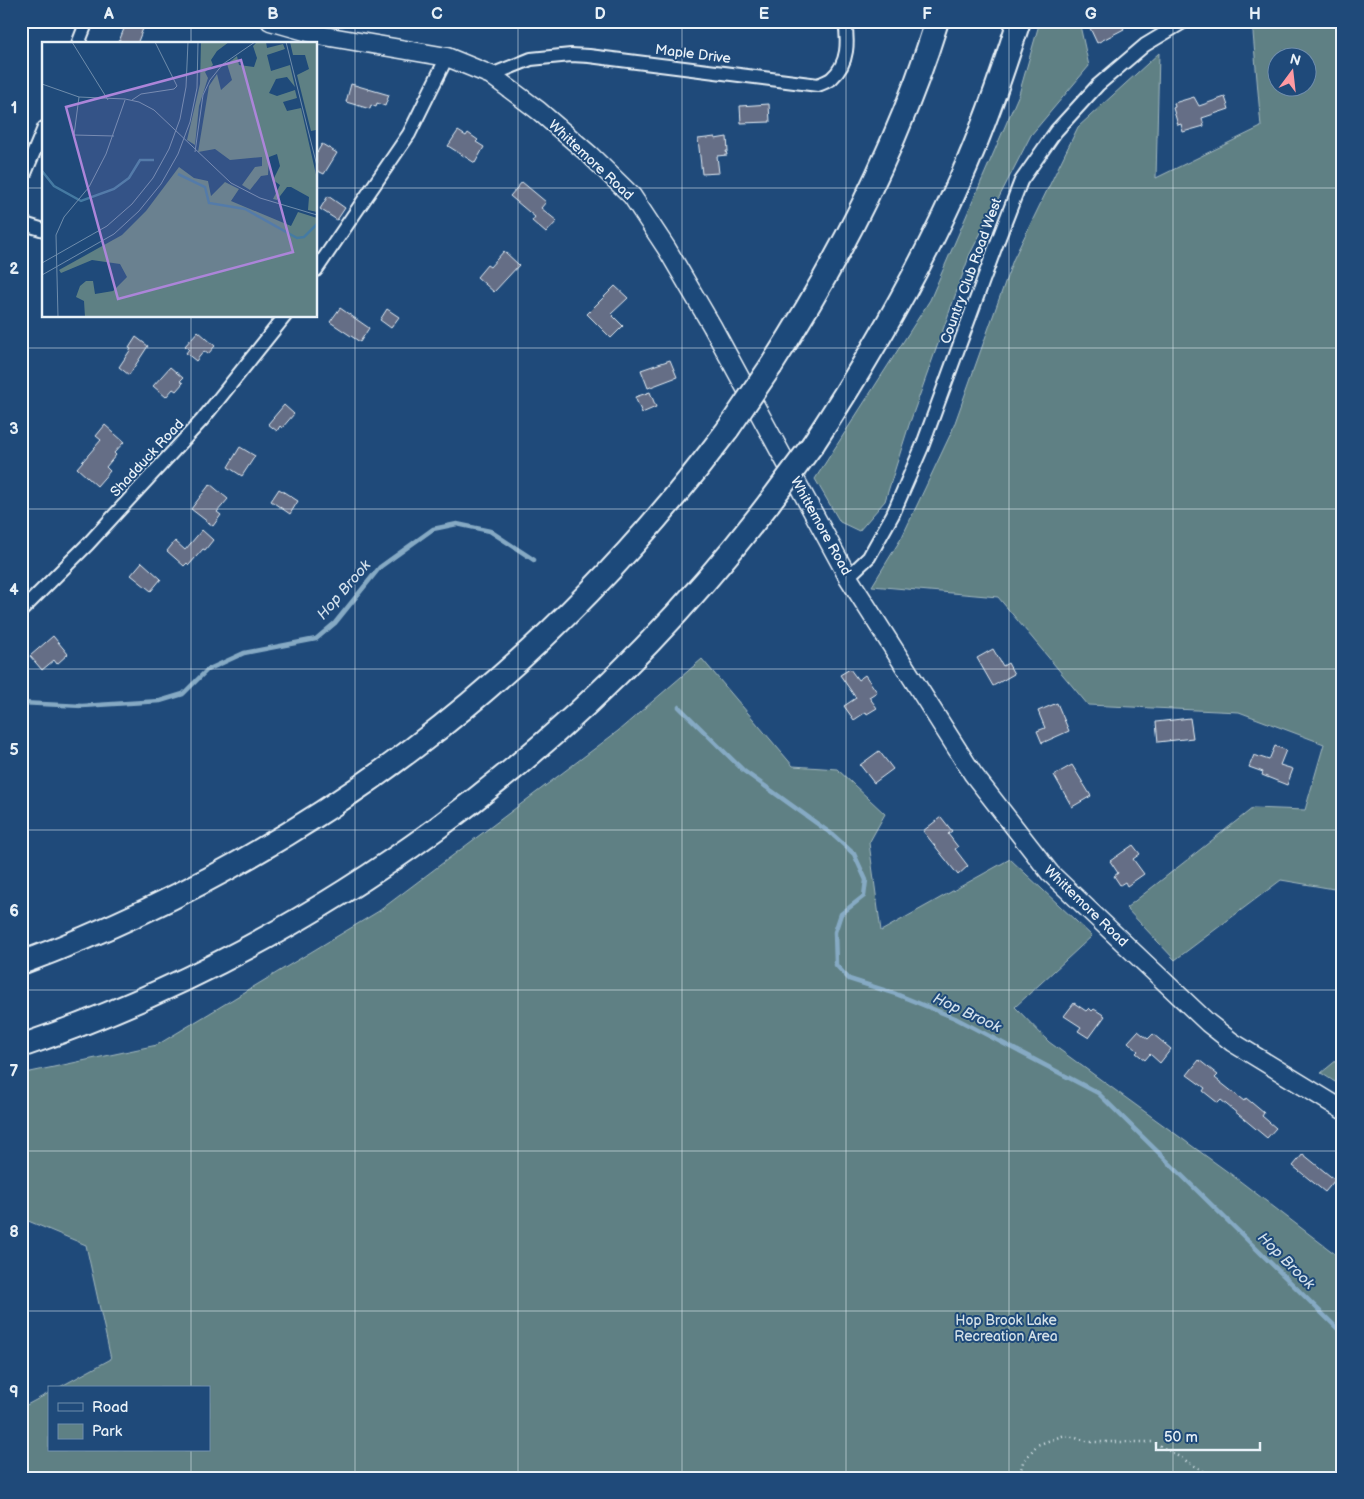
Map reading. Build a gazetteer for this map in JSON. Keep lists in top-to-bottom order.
{
  "streets": {
    "main road": ["Whittemore Road"],
    "street": ["Maple Drive", "Country Club Road West", "Shadduck Road"]
  },
  "crossings": [
    ["Maple Drive", "Whittemore Road"],
    ["Whittemore Road", "Country Club Road West"]
  ],
  "water": ["Hop Brook"],
  "parks": ["Hop Brook Lake Recreation Area"],
  "legend": ["Road", "Park"],
  "scale_bar": "50 m",
  "north": "top",
  "grid": {
    "columns": [
      "A",
      "B",
      "C",
      "D",
      "E",
      "F",
      "G",
      "H"
    ],
    "rows": [
      "1",
      "2",
      "3",
      "4",
      "5",
      "6",
      "7",
      "8",
      "9"
    ]
  }
}
